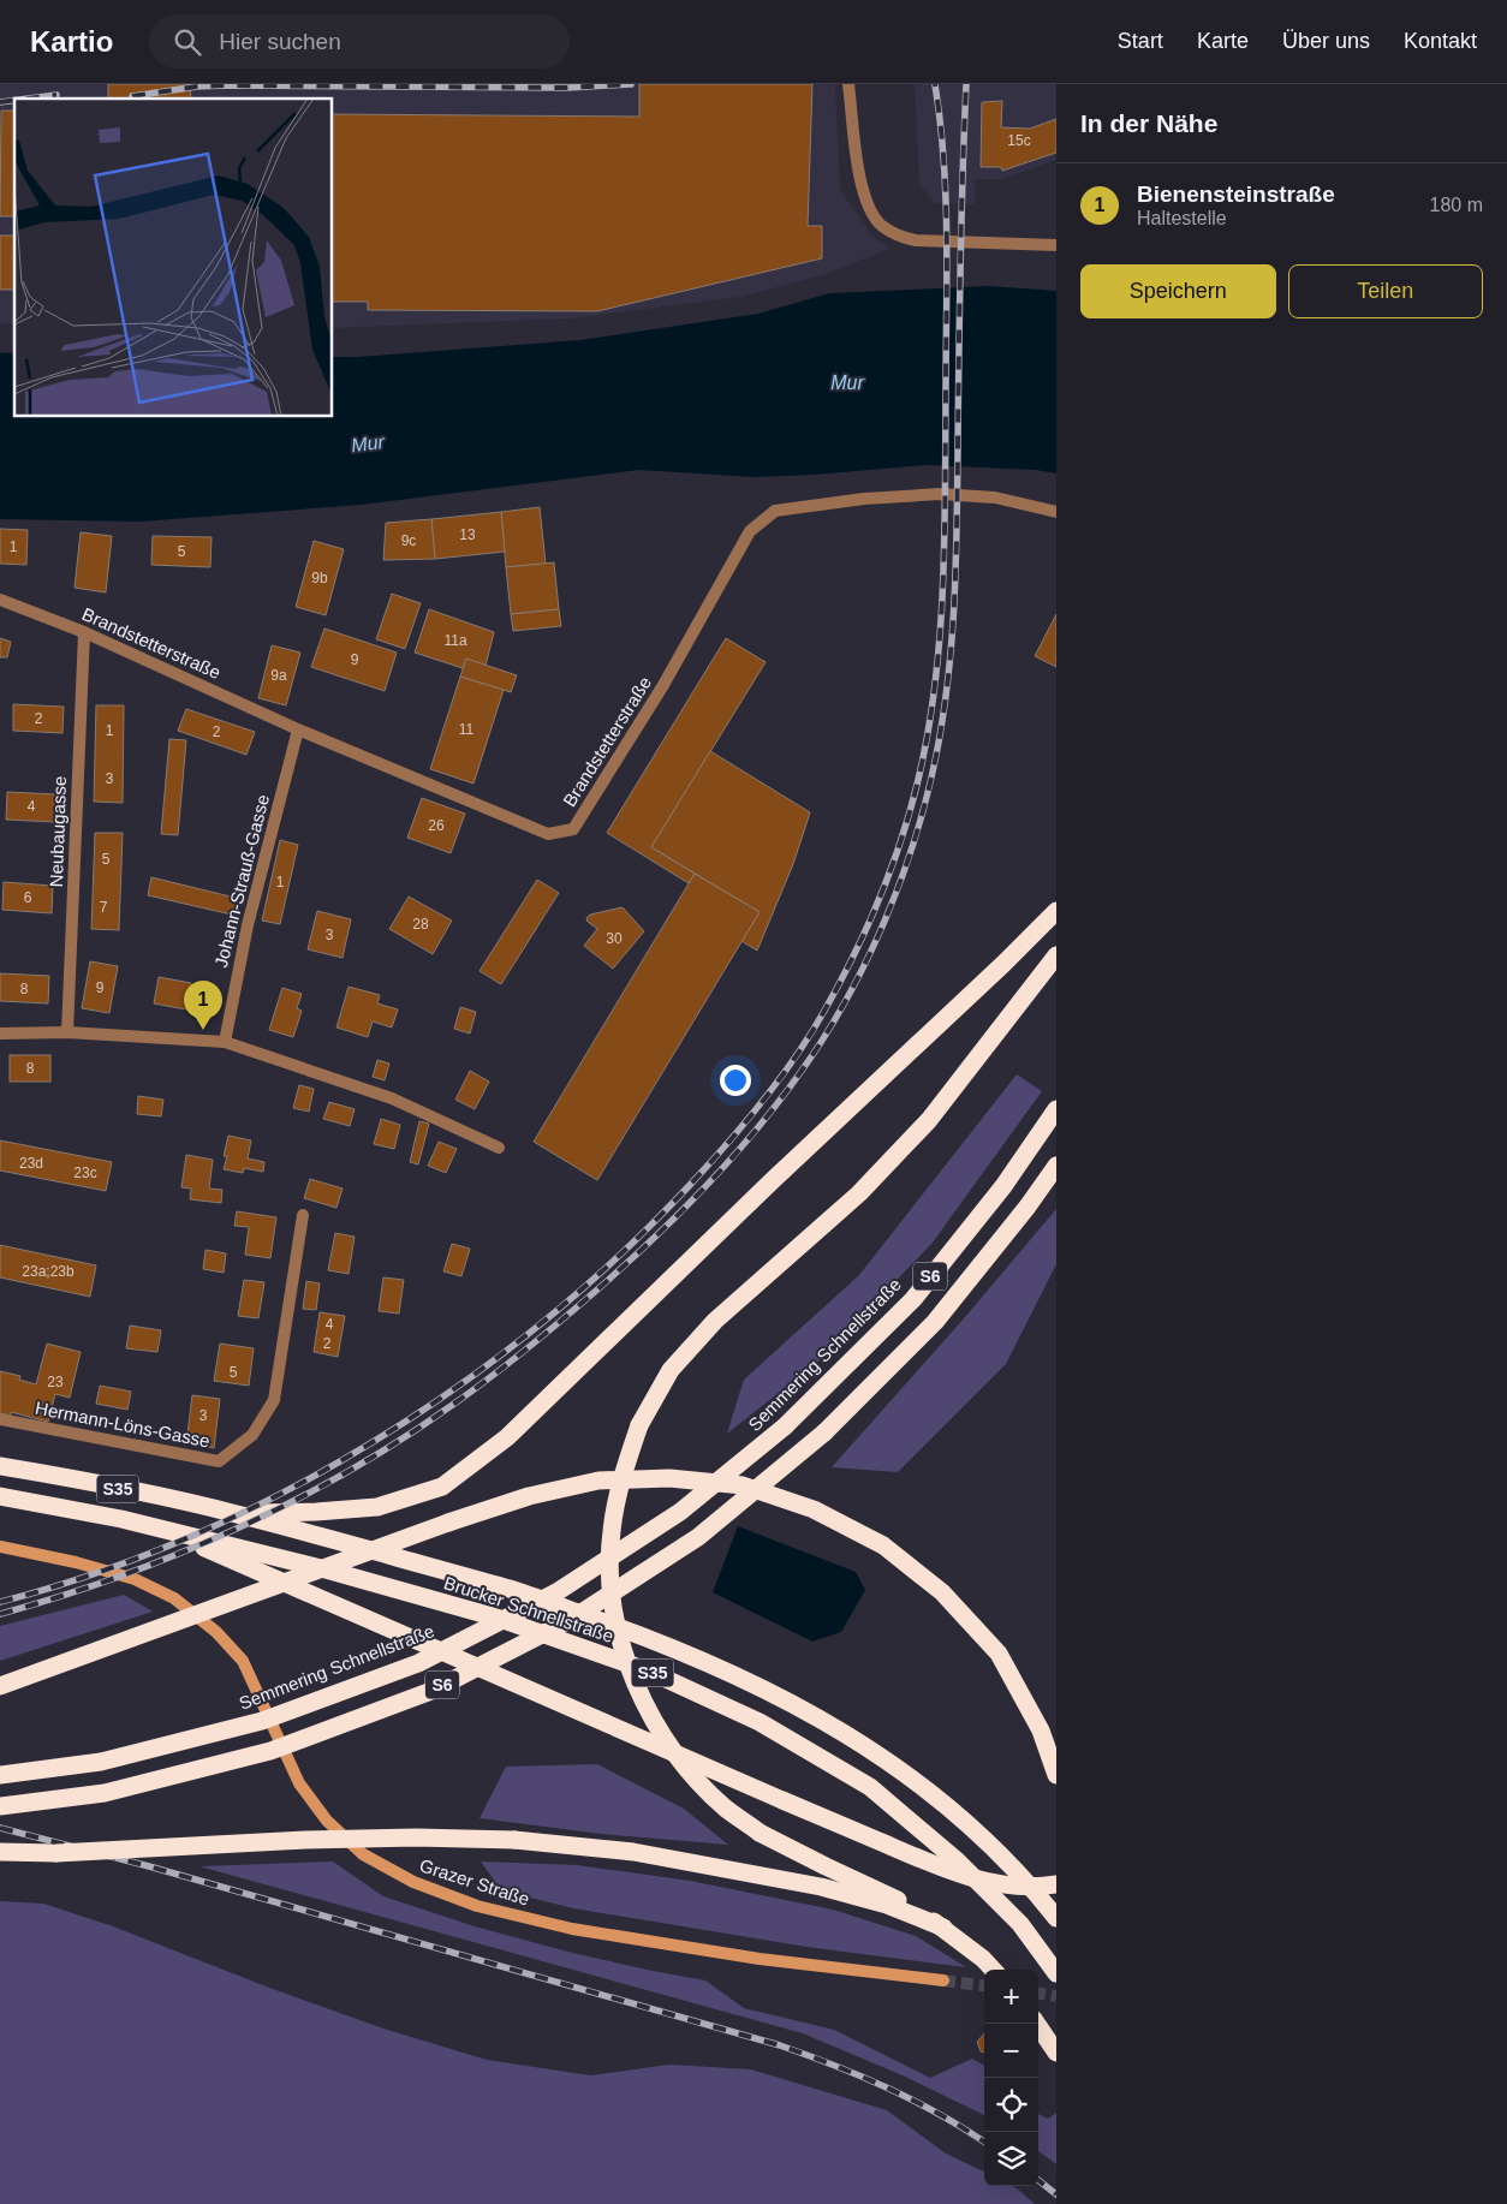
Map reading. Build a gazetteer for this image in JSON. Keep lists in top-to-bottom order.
{
  "streets": {
    "highway": [
      "S6",
      "Semmering Schnellstraße",
      "S35",
      "Brucker Schnellstraße"
    ],
    "street": [
      "Brandstetterstraße",
      "Neubaugasse",
      "Johann-Strauß-Gasse",
      "Hermann-Löns-Gasse",
      "Grazer Straße"
    ]
  },
  "crossings": [
    ["Brandstetterstraße", "Neubaugasse"],
    ["Brandstetterstraße", "Johann-Strauß-Gasse"]
  ],
  "water": ["Mur"],
  "house_numbers": [
    "15c",
    "13",
    "9c",
    "1",
    "5",
    "9b",
    "11a",
    "9",
    "9a",
    "2",
    "11",
    "1",
    "2",
    "3",
    "4",
    "26",
    "5",
    "1",
    "6",
    "7",
    "28",
    "3",
    "30",
    "9",
    "8",
    "8",
    "23d",
    "23c",
    "23a;23b",
    "4",
    "2",
    "5",
    "23",
    "3"
  ],
  "page": {
    "header": "Kartio",
    "search": "Hier suchen",
    "nav": [
      "Start",
      "Karte",
      "Über uns",
      "Kontakt"
    ],
    "heading": "In der Nähe",
    "list": [
      {
        "mark": "1",
        "name": "Bienensteinstraße",
        "note": "Haltestelle",
        "value": "180 m"
      }
    ],
    "buttons": ["Speichern", "Teilen"],
    "pins": "1",
    "map_buttons": ["+", "−"]
  }
}
